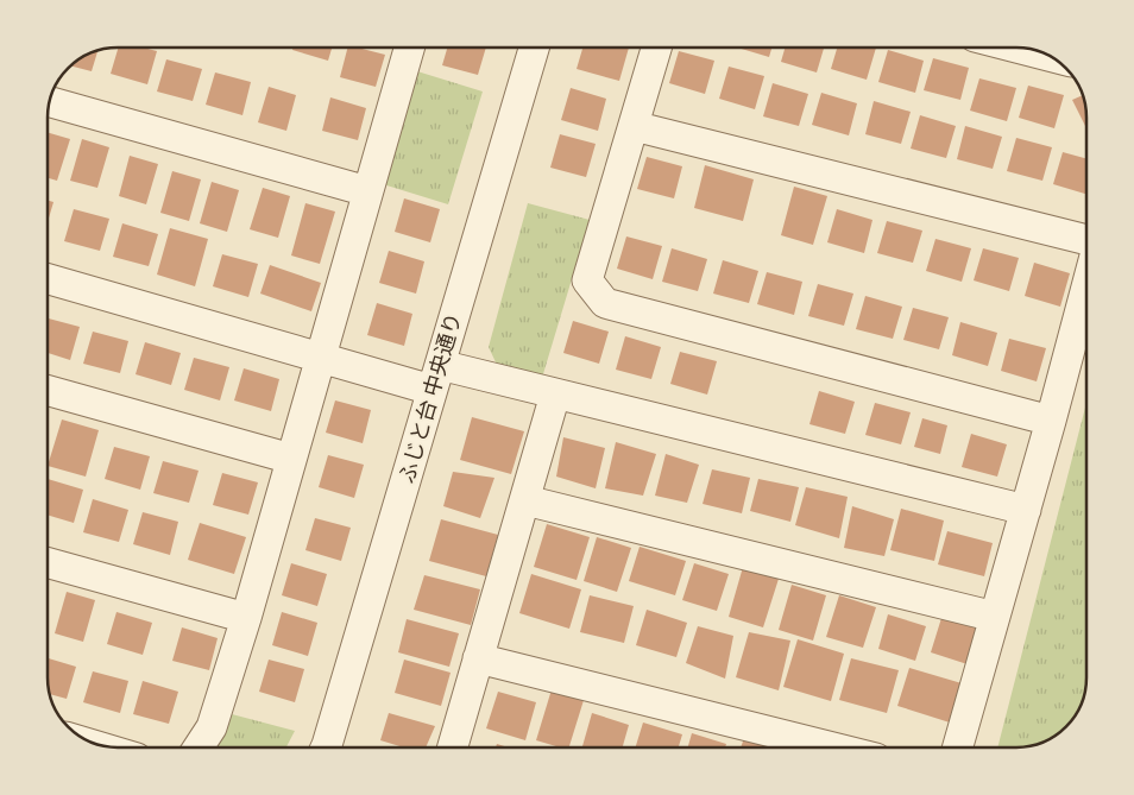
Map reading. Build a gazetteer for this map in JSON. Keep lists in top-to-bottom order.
{
  "streets": {
    "street": ["ふじと台 中央通り"]
  }
}
